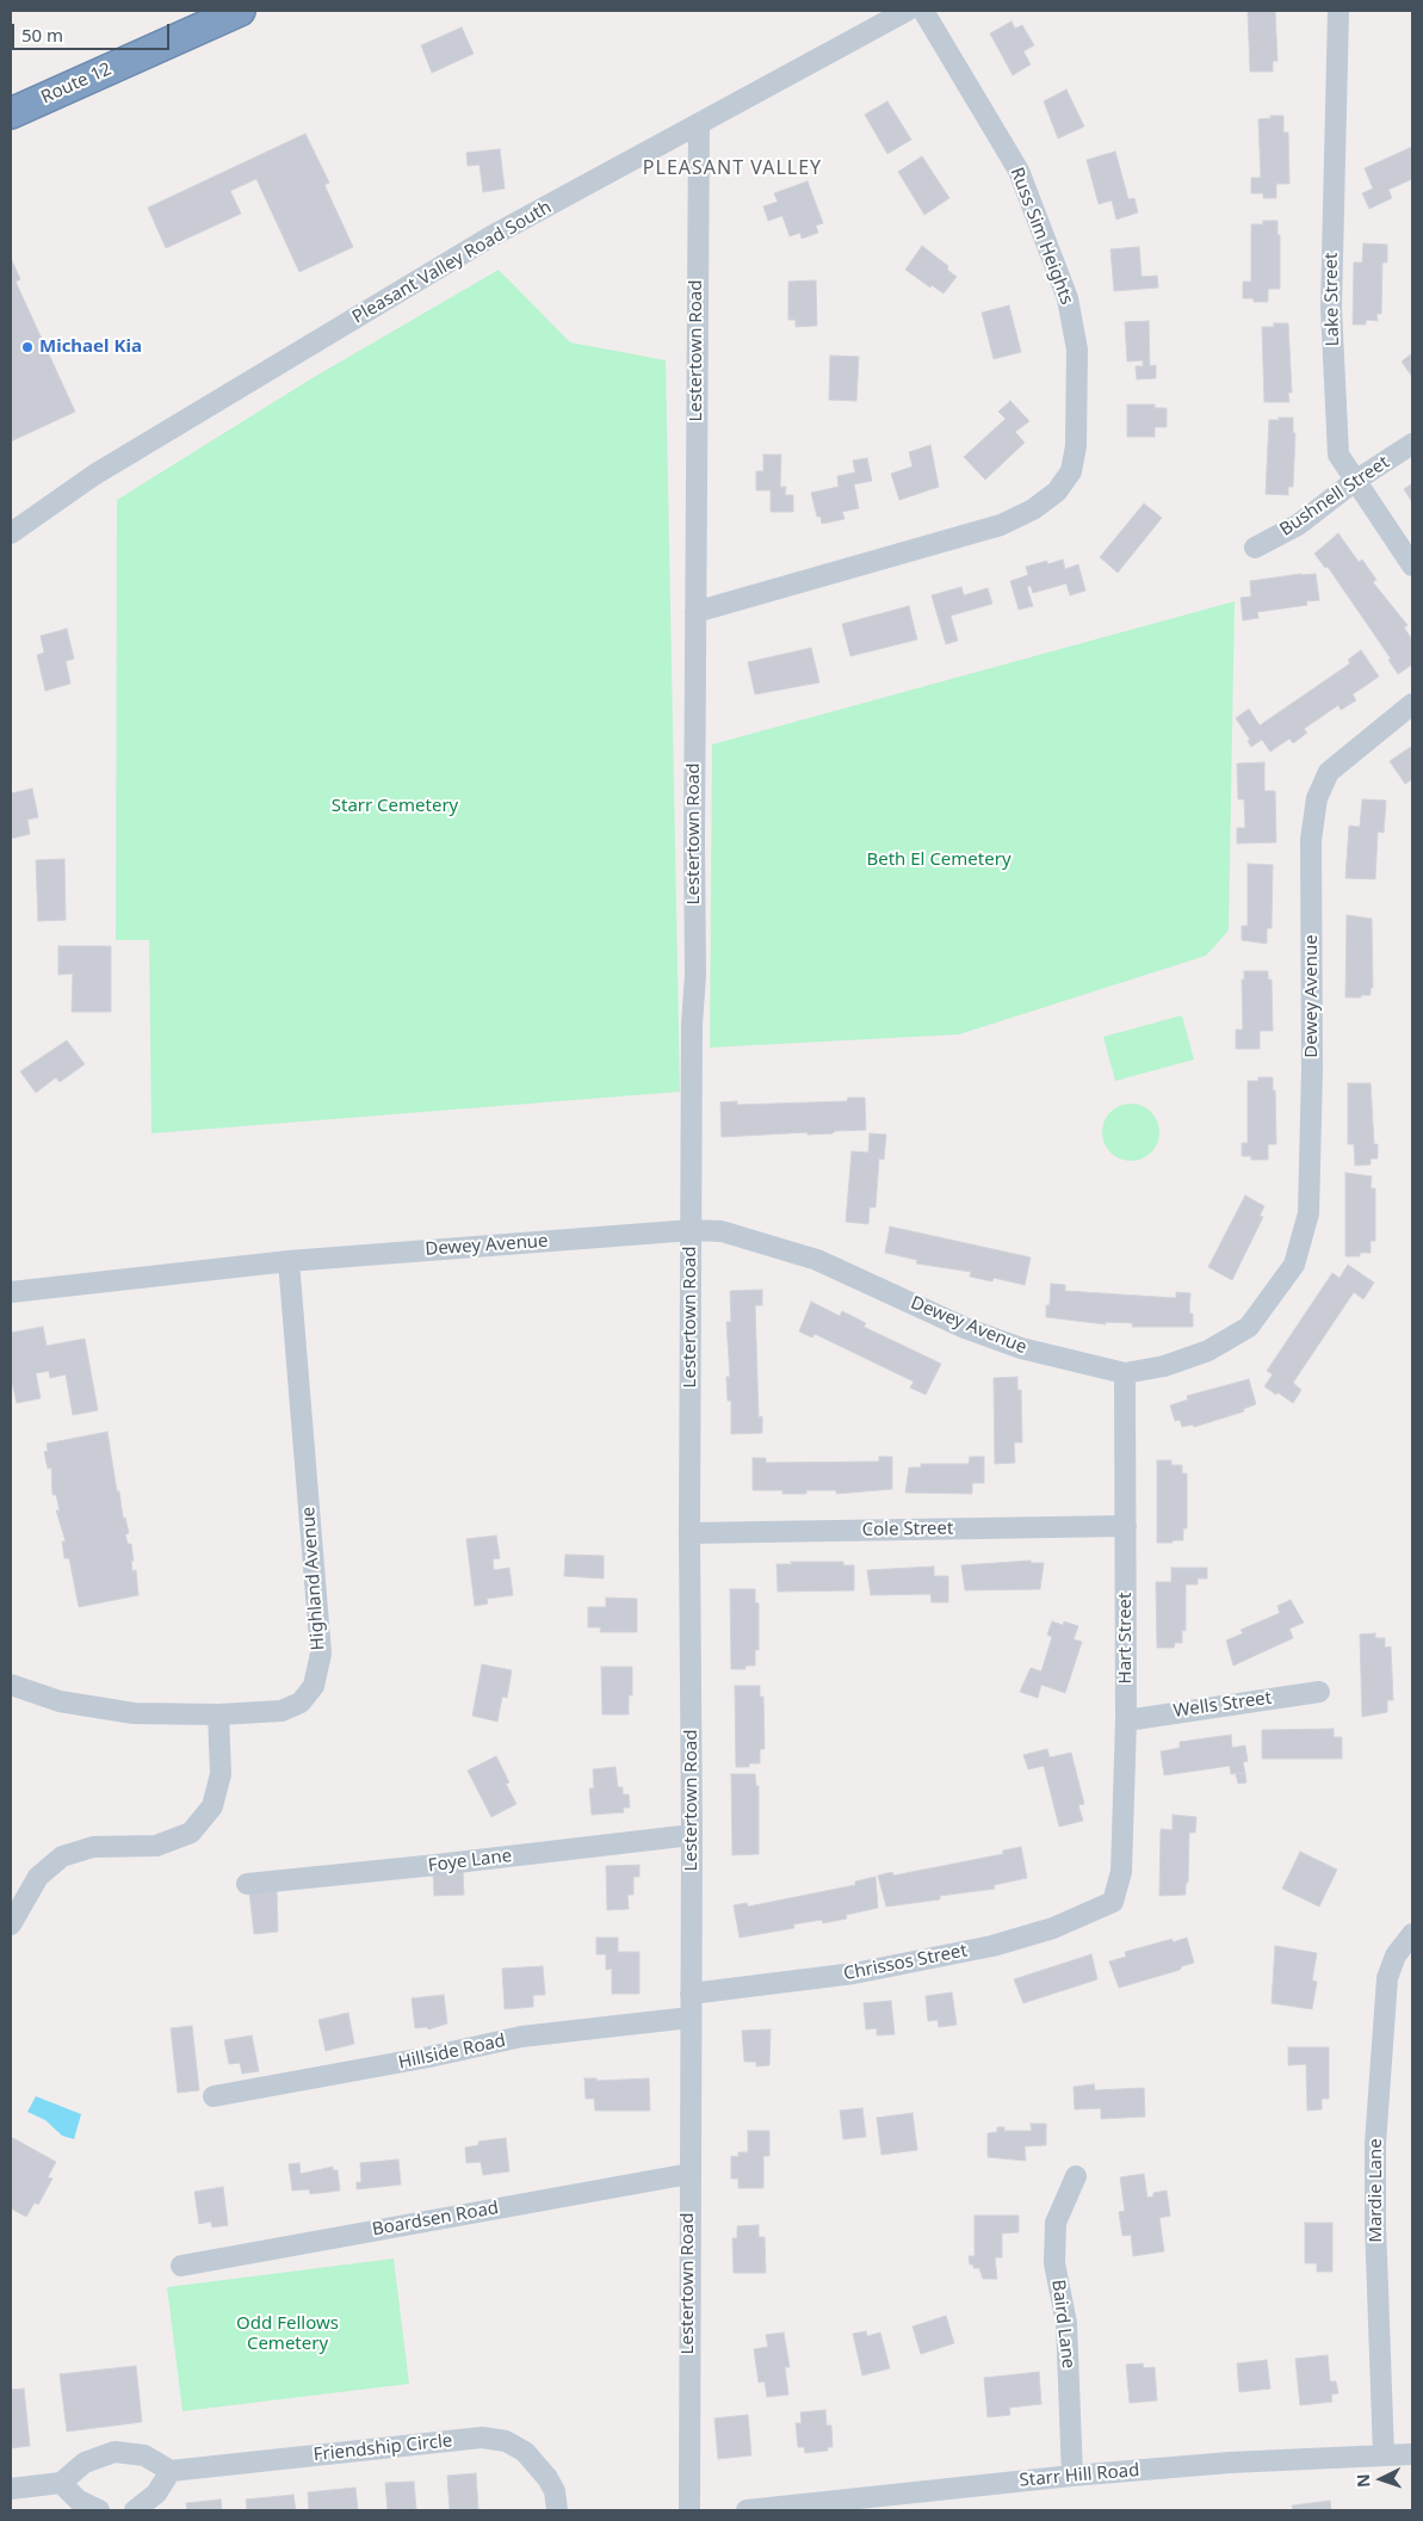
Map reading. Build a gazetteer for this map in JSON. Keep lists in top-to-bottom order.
{
  "streets": {
    "highway": ["Route 12"],
    "street": [
      "Russ Sim Heights",
      "Pleasant Valley Road South",
      "Lake Street",
      "Lestertown Road",
      "Bushnell Street",
      "Dewey Avenue",
      "Cole Street",
      "Highland Avenue",
      "Hart Street",
      "Wells Street",
      "Foye Lane",
      "Chrissos Street",
      "Hillside Road",
      "Mardie Lane",
      "Boardsen Road",
      "Baird Lane",
      "Friendship Circle",
      "Starr Hill Road"
    ]
  },
  "crossings": [
    ["Russ Sim Heights", "Lestertown Road"],
    ["Pleasant Valley Road South", "Lestertown Road"],
    ["Lake Street", "Bushnell Street"],
    ["Lestertown Road", "Dewey Avenue"],
    ["Lestertown Road", "Cole Street"],
    ["Lestertown Road", "Foye Lane"],
    ["Lestertown Road", "Chrissos Street"],
    ["Lestertown Road", "Hillside Road"],
    ["Lestertown Road", "Boardsen Road"],
    ["Dewey Avenue", "Highland Avenue"],
    ["Dewey Avenue", "Hart Street"],
    ["Cole Street", "Hart Street"],
    ["Hart Street", "Wells Street"],
    ["Hart Street", "Chrissos Street"],
    ["Mardie Lane", "Starr Hill Road"],
    ["Baird Lane", "Starr Hill Road"]
  ],
  "districts": ["PLEASANT VALLEY"],
  "parks": ["Starr Cemetery", "Beth El Cemetery", "Odd Fellows Cemetery"],
  "places": ["Michael Kia"],
  "scale_bar": "50 m",
  "north": "left"
}
